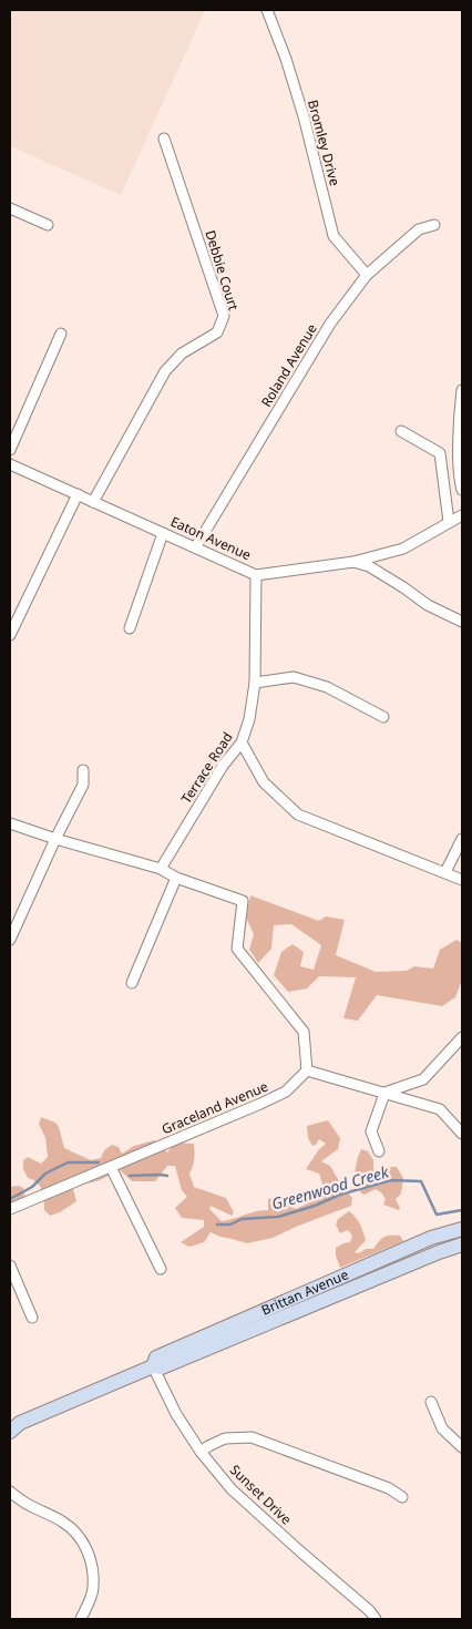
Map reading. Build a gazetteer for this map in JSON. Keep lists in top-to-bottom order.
{
  "streets": {
    "main road": ["Brittan Avenue"],
    "street": [
      "Bromley Drive",
      "Debbie Court",
      "Roland Avenue",
      "Eaton Avenue",
      "Terrace Road",
      "Graceland Avenue",
      "Sunset Drive"
    ]
  },
  "crossings": [
    ["Bromley Drive", "Roland Avenue"],
    ["Debbie Court", "Eaton Avenue"],
    ["Roland Avenue", "Eaton Avenue"],
    ["Eaton Avenue", "Terrace Road"],
    ["Brittan Avenue", "Sunset Drive"]
  ],
  "water": ["Greenwood Creek"]
}
